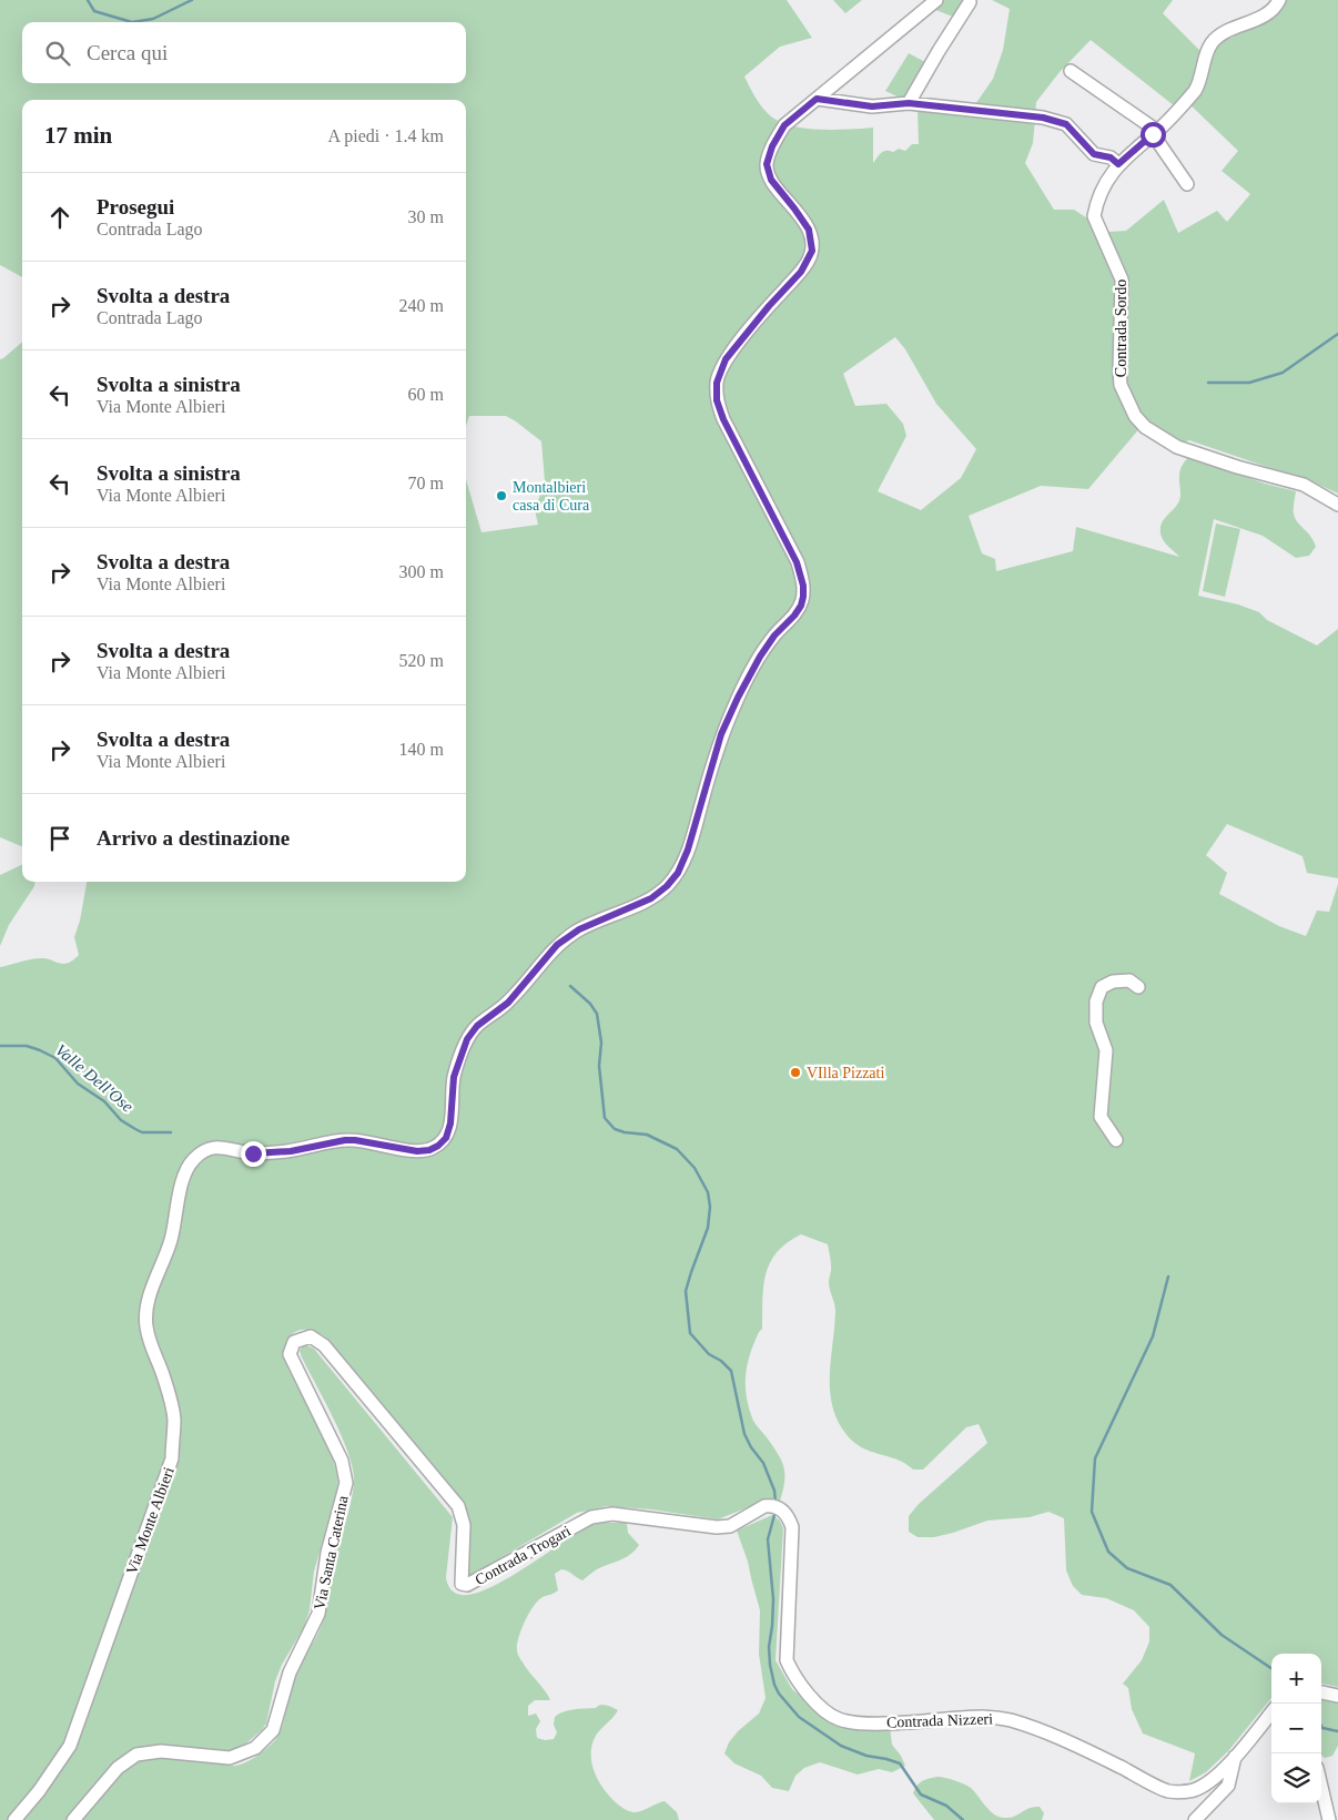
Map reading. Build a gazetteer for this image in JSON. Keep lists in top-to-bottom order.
{
  "streets": {
    "street": [
      "Contrada Sordo",
      "Via Monte Albieri",
      "Via Santa Caterina",
      "Contrada Trogari",
      "Contrada Nizzeri"
    ]
  },
  "crossings": [
    ["Via Santa Caterina", "Contrada Trogari"],
    ["Contrada Trogari", "Contrada Nizzeri"]
  ],
  "water": ["Valle Dell'Ose"],
  "places": ["Montalbieri casa di Cura", "VIlla Pizzati"],
  "page": {
    "search": "Cerca qui",
    "heading": ["17 min", "A piedi · 1.4 km"],
    "list": [
      ["Prosegui", "Contrada Lago", "30 m"],
      ["Svolta a destra", "Contrada Lago", "240 m"],
      ["Svolta a sinistra", "Via Monte Albieri", "60 m"],
      ["Svolta a sinistra", "Via Monte Albieri", "70 m"],
      ["Svolta a destra", "Via Monte Albieri", "300 m"],
      ["Svolta a destra", "Via Monte Albieri", "520 m"],
      ["Svolta a destra", "Via Monte Albieri", "140 m"],
      "Arrivo a destinazione"
    ],
    "map_buttons": ["+", "−"]
  }
}
